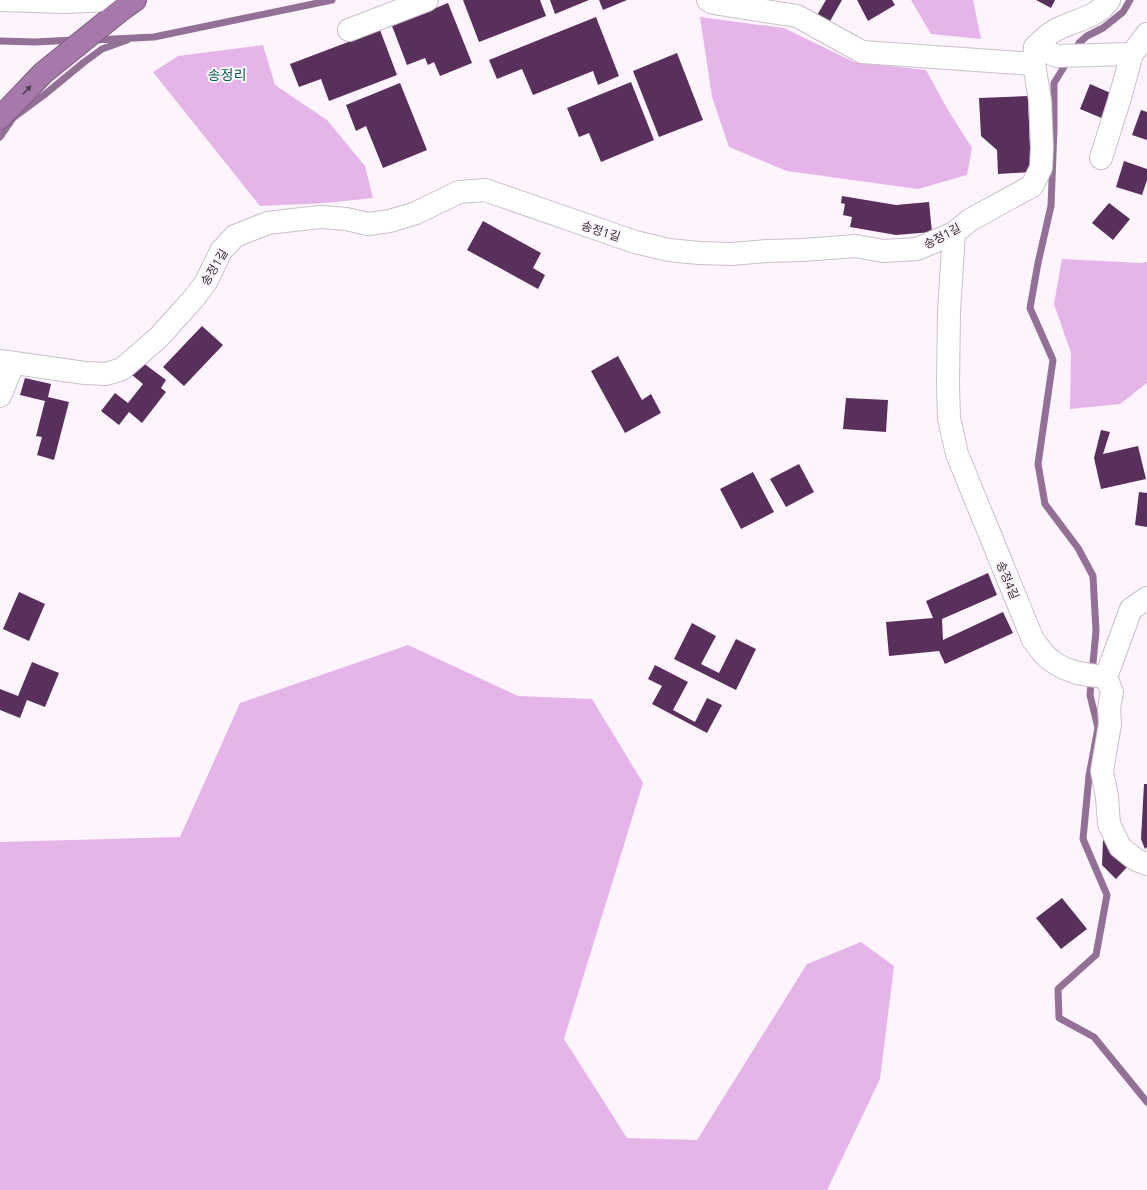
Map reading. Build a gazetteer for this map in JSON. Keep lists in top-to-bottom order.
{
  "streets": {
    "street": ["송정1길", "송정4길"]
  },
  "crossings": [
    ["송정1길", "송정4길"]
  ],
  "districts": ["송정리"]
}
